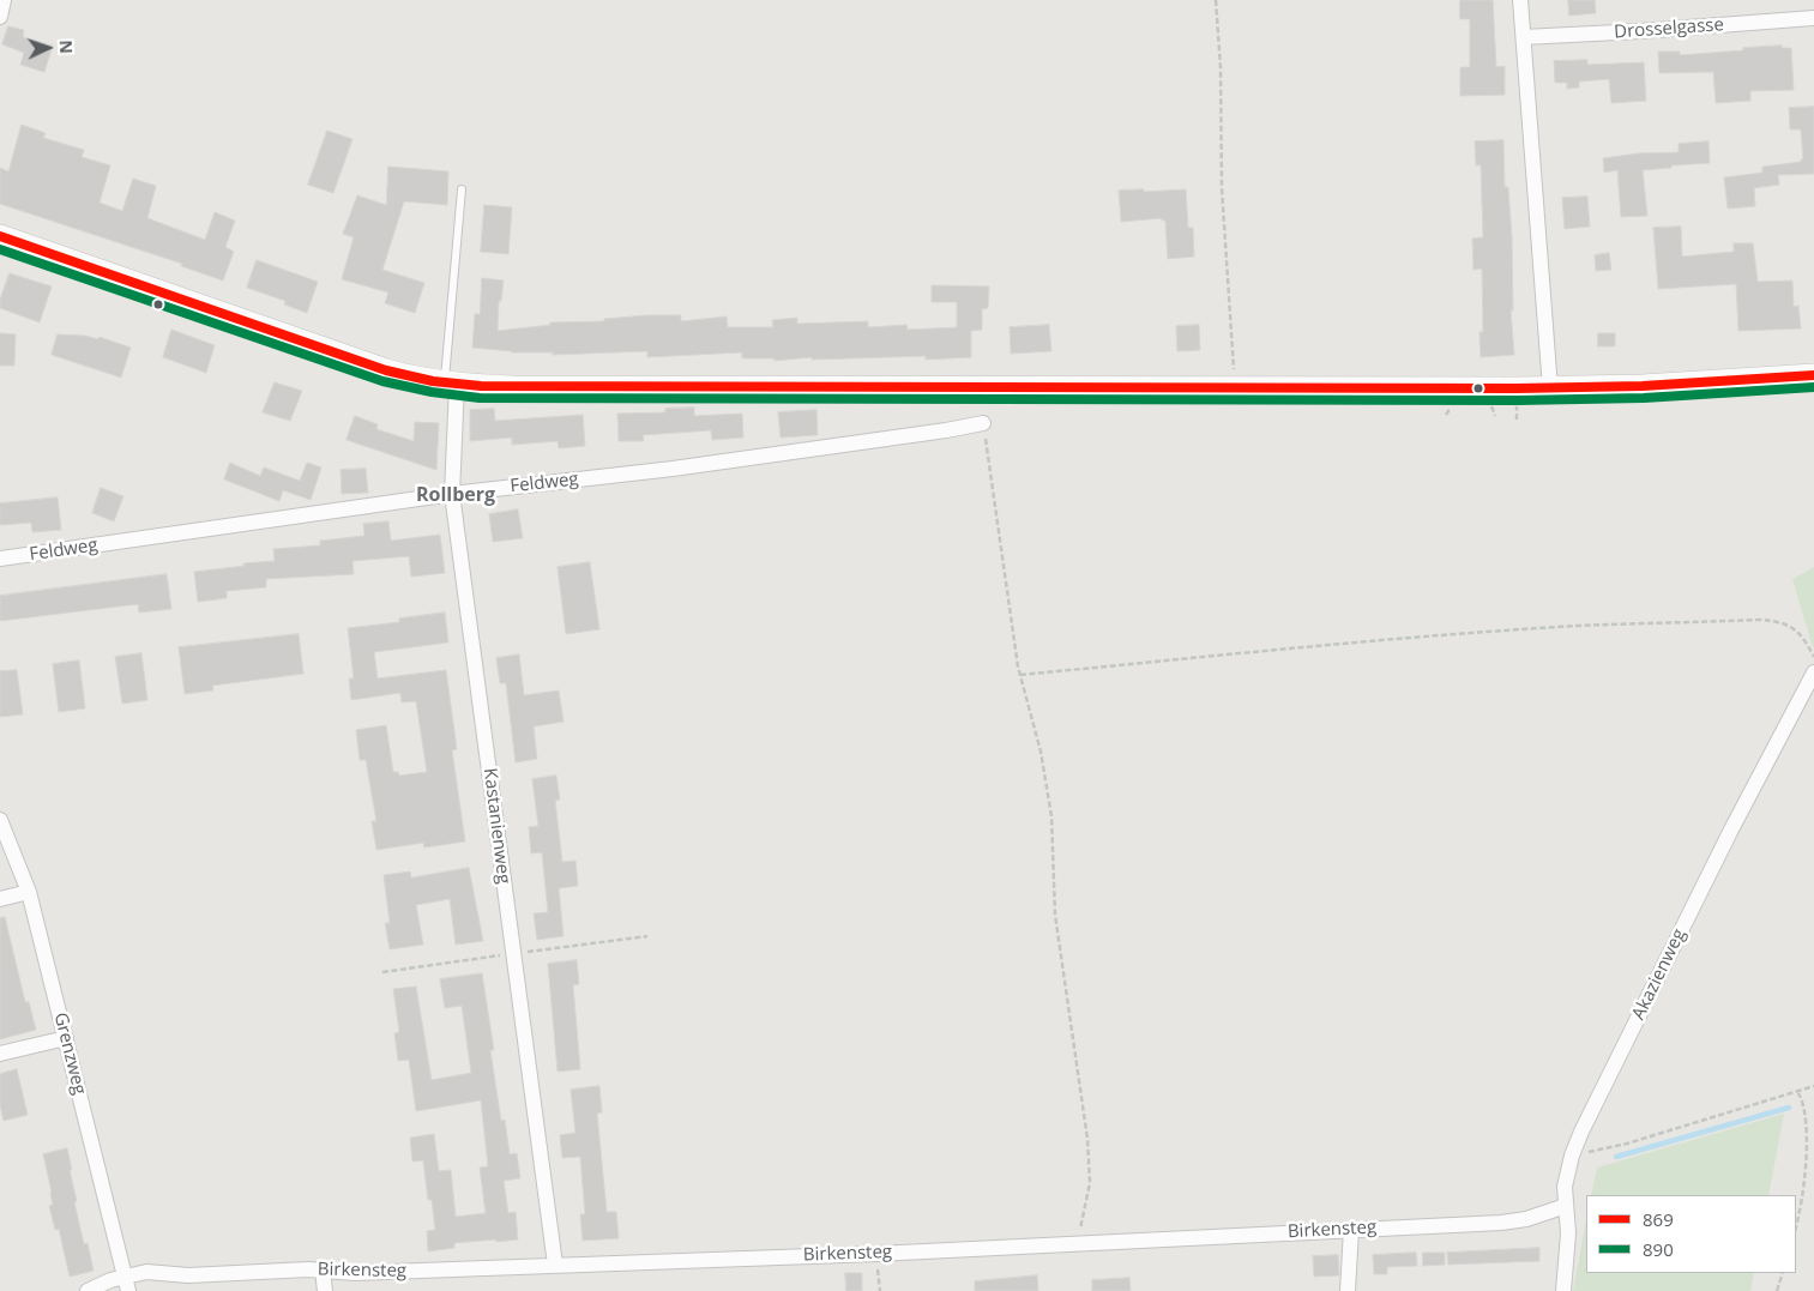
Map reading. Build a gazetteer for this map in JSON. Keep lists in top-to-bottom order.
{
  "streets": {
    "street": [
      "Drosselgasse",
      "Feldweg",
      "Kastanienweg",
      "Akazienweg",
      "Grenzweg",
      "Birkensteg"
    ]
  },
  "crossings": [
    ["Feldweg", "Kastanienweg"],
    ["Kastanienweg", "Birkensteg"],
    ["Akazienweg", "Birkensteg"],
    ["Grenzweg", "Birkensteg"]
  ],
  "districts": ["Rollberg"],
  "lines": ["transit line 869", "transit line 890"],
  "legend": ["869", "890"],
  "north": "right"
}
